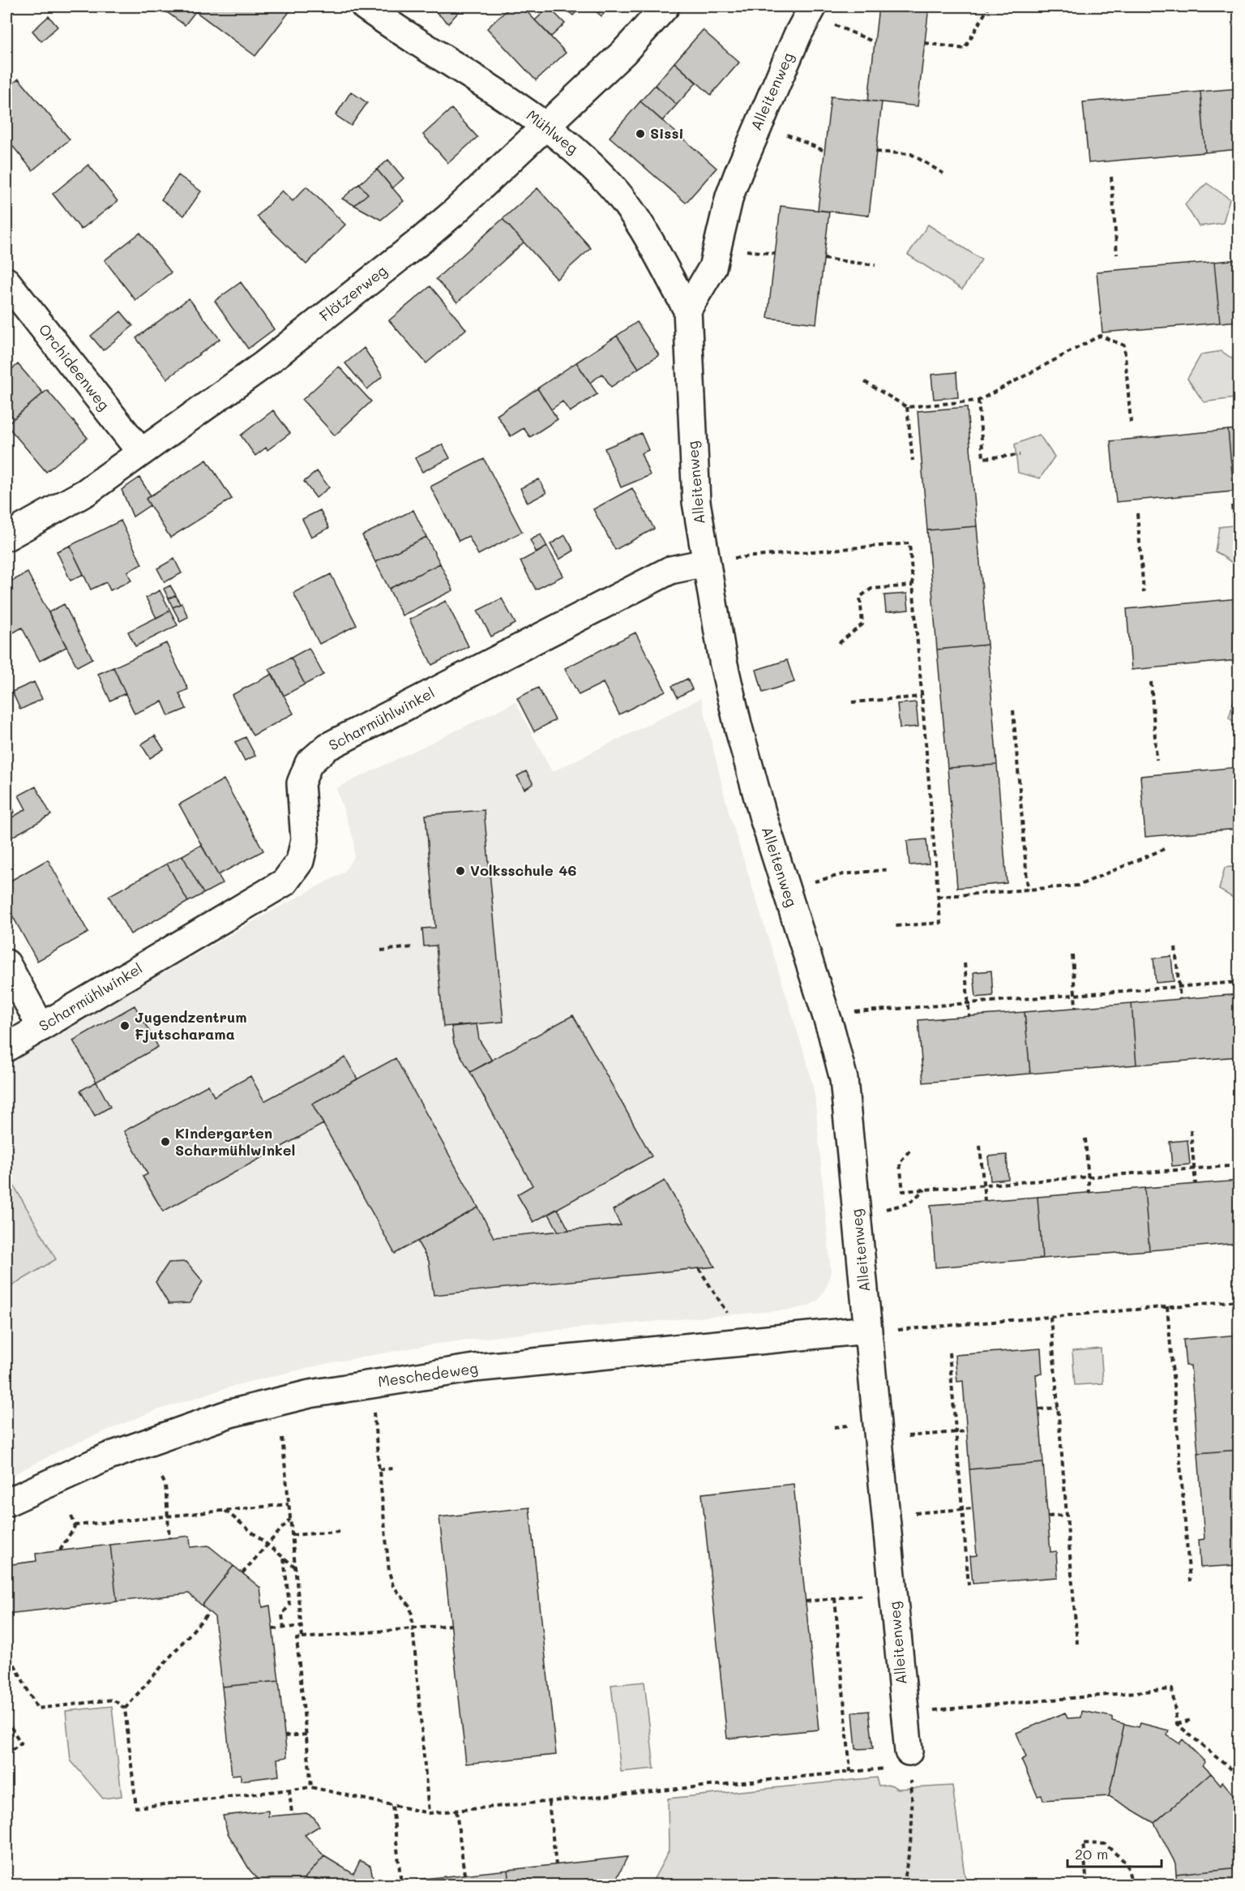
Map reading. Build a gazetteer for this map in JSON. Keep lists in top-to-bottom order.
{
  "streets": {
    "street": [
      "Alleitenweg",
      "Mühlweg",
      "Flötzerweg",
      "Orchideenweg",
      "Scharmühlwinkel",
      "Meschedeweg"
    ]
  },
  "crossings": [
    ["Alleitenweg", "Mühlweg"],
    ["Alleitenweg", "Scharmühlwinkel"],
    ["Alleitenweg", "Meschedeweg"],
    ["Mühlweg", "Flötzerweg"],
    ["Flötzerweg", "Orchideenweg"]
  ],
  "places": [
    "Sissi",
    "Volksschule 46",
    "Jugendzentrum Fjutscharama",
    "Kindergarten Scharmühlwinkel"
  ],
  "scale_bar": "20 m"
}
